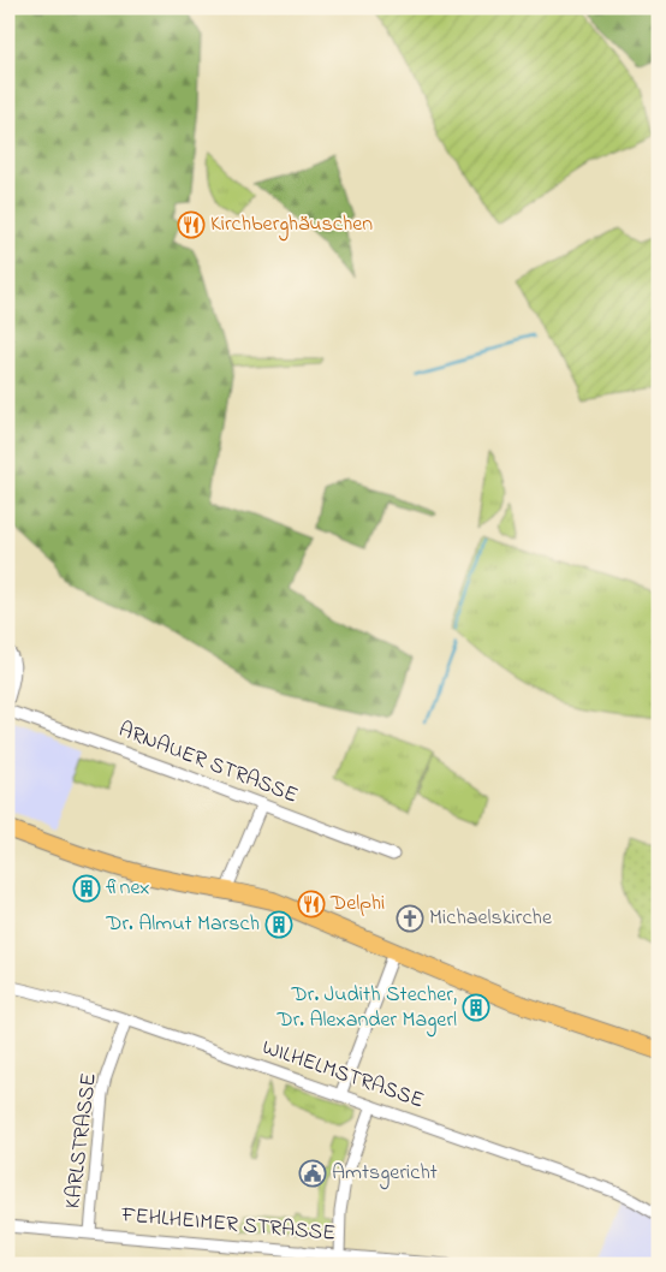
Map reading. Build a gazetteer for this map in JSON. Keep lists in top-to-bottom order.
{
  "streets": {
    "street": [
      "ARNAUER STRASSE",
      "WILHELMSTRASSE",
      "KARLSTRASSE",
      "FEHLHEIMER STRASSE"
    ]
  },
  "crossings": [
    ["WILHELMSTRASSE", "KARLSTRASSE"],
    ["KARLSTRASSE", "FEHLHEIMER STRASSE"]
  ],
  "places": {
    "restaurant": ["Kirchberghäuschen", "Delphi"],
    "building": ["finex", "Dr. Almut Marsch", "Dr. Judith Stecher, Dr. Alexander Magerl"],
    "church": ["Michaelskirche"],
    "public building": ["Amtsgericht"]
  }
}
